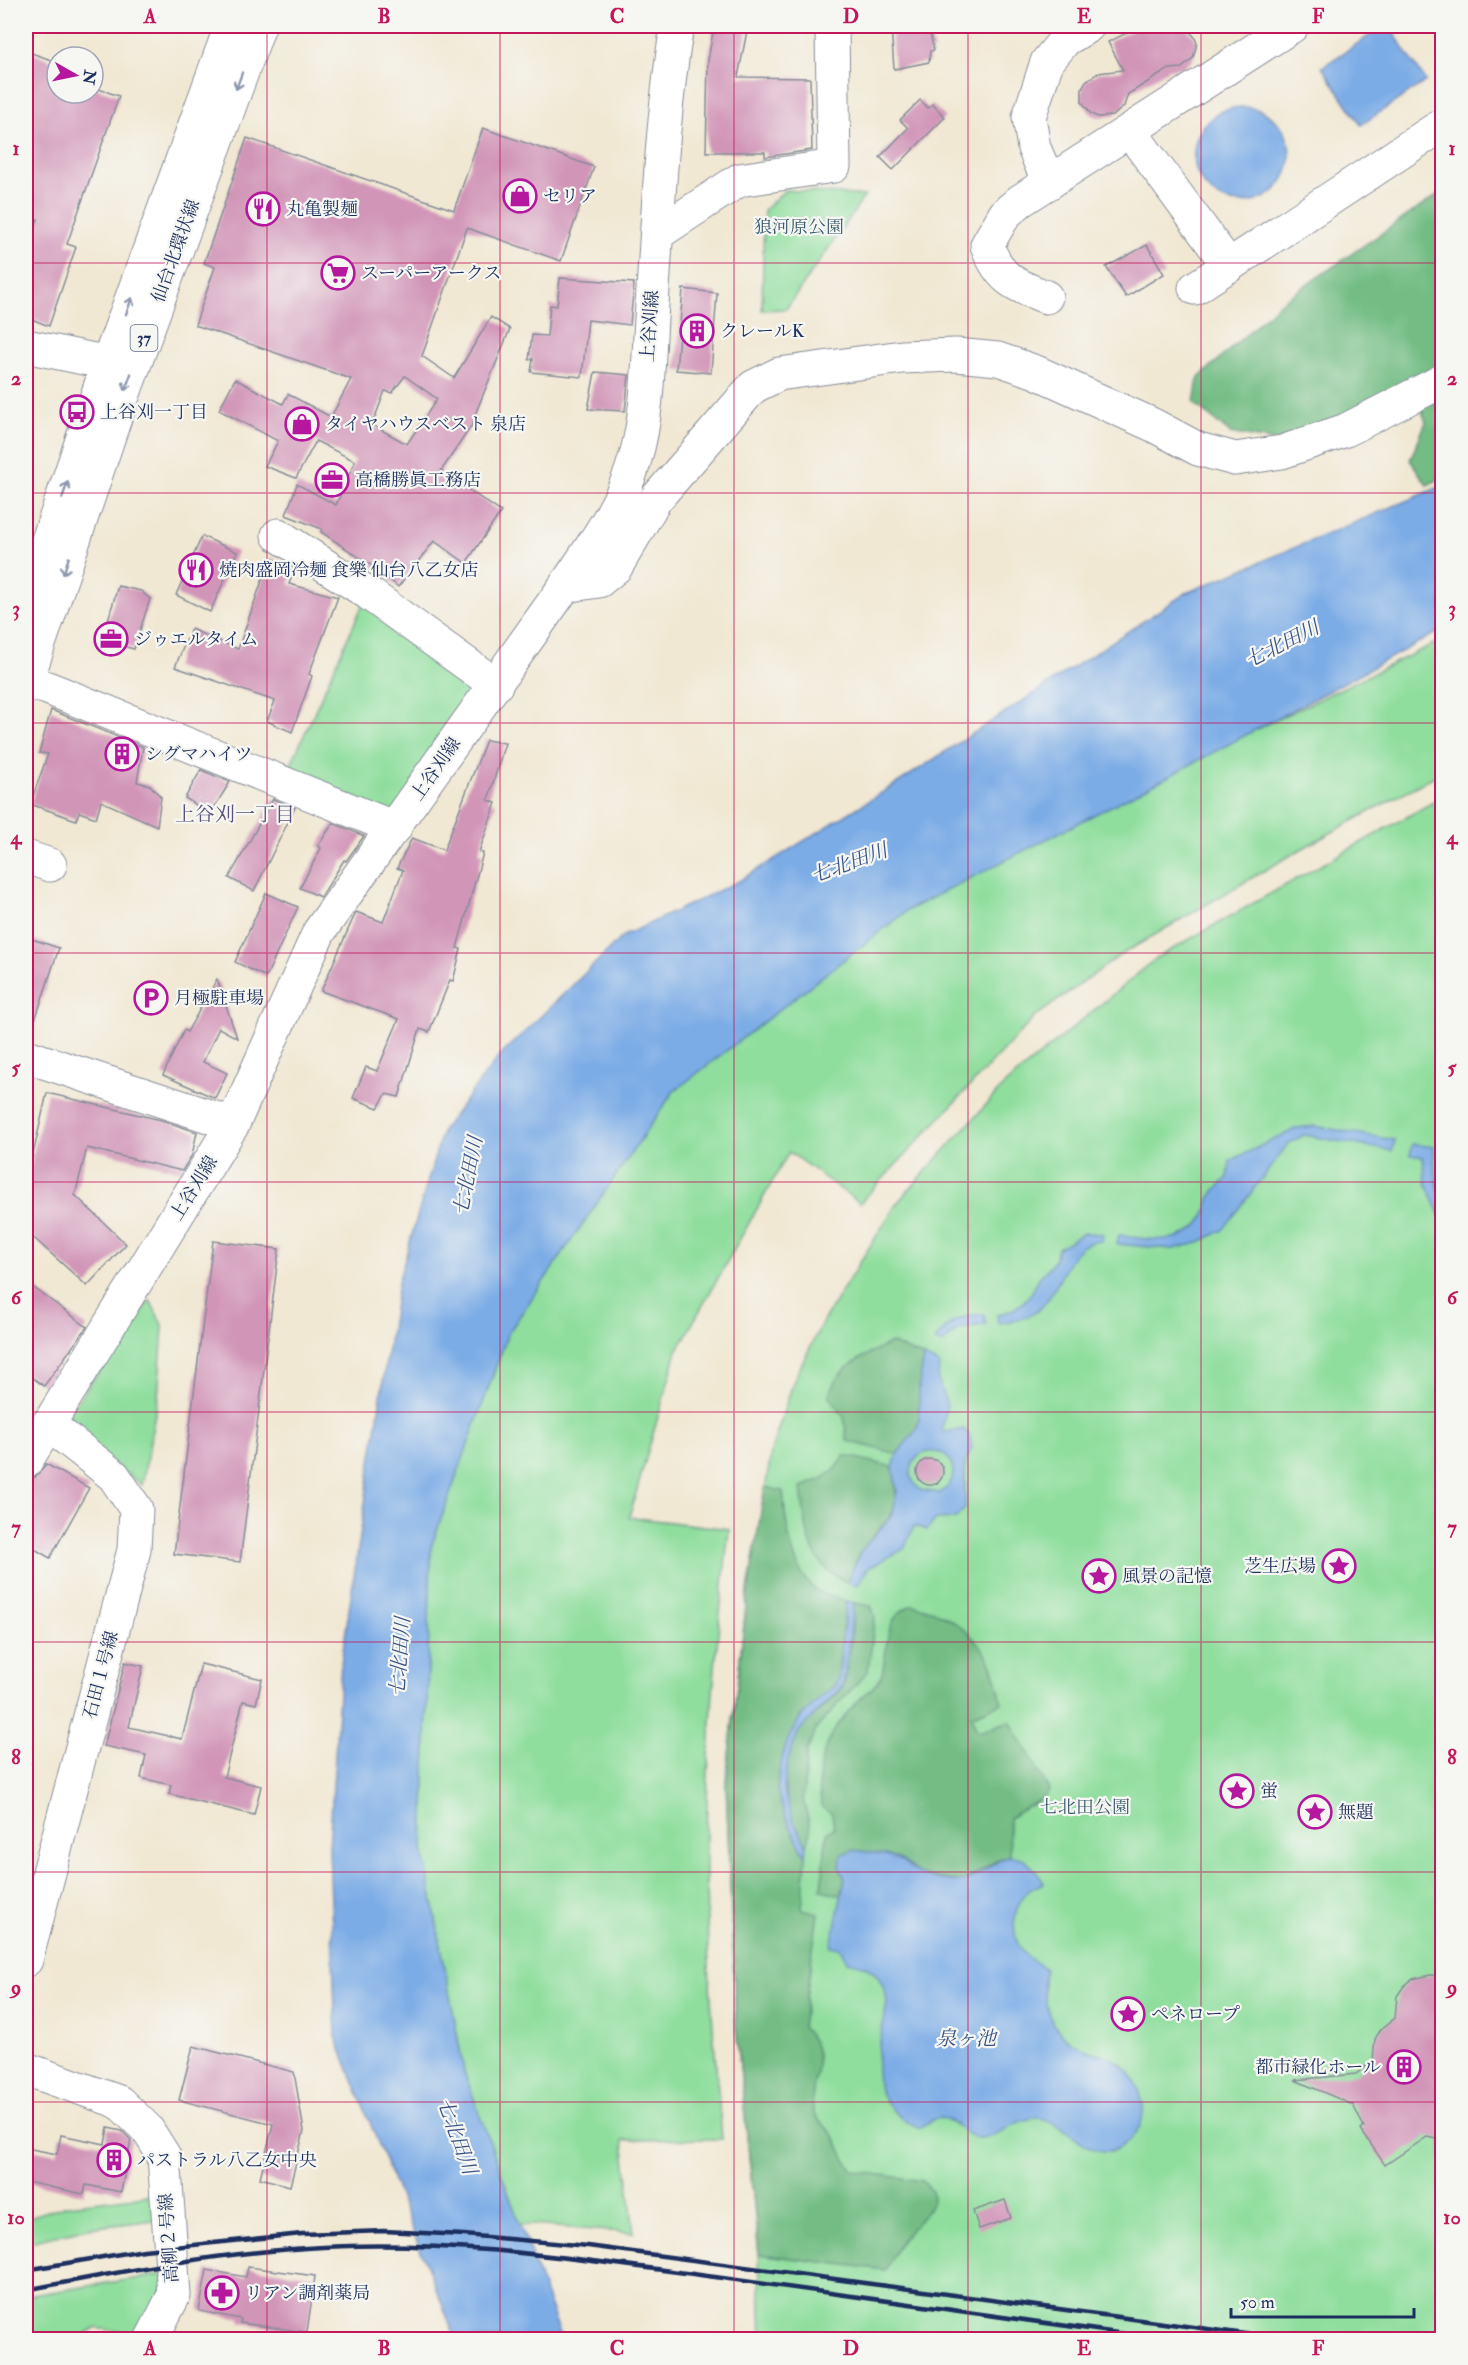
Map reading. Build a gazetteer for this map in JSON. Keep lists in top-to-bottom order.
{
  "streets": {
    "street": [
      "仙台北環状線",
      "上谷刈線",
      "37",
      "石田１号線",
      "高柳２号線"
    ]
  },
  "crossings": [
    ["上谷刈線", "石田１号線"]
  ],
  "districts": ["上谷刈一丁目"],
  "water": ["七北田川", "泉ヶ池"],
  "parks": ["狼河原公園", "七北田公園"],
  "places": {
    "shop": ["セリア", "タイヤハウスベスト 泉店"],
    "restaurant": ["丸亀製麺", "焼肉盛岡冷麺 食樂 仙台八乙女店"],
    "supermarket": ["スーパーアークス"],
    "building": [
      "クレールK",
      "シグマハイツ",
      "都市緑化ホール",
      "パストラル八乙女中央"
    ],
    "bus stop": ["上谷刈一丁目"],
    "office": ["高橋勝眞工務店", "ジゥエルタイム"],
    "parking": ["月極駐車場"],
    "place": [
      "芝生広場",
      "風景の記憶",
      "蛍",
      "無題",
      "ペネロープ"
    ],
    "pharmacy": ["リアン調剤薬局"]
  },
  "scale_bar": "50 m",
  "north": "right",
  "grid": {
    "columns": [
      "A",
      "B",
      "C",
      "D",
      "E",
      "F"
    ],
    "rows": [
      "1",
      "2",
      "3",
      "4",
      "5",
      "6",
      "7",
      "8",
      "9",
      "10"
    ]
  }
}
